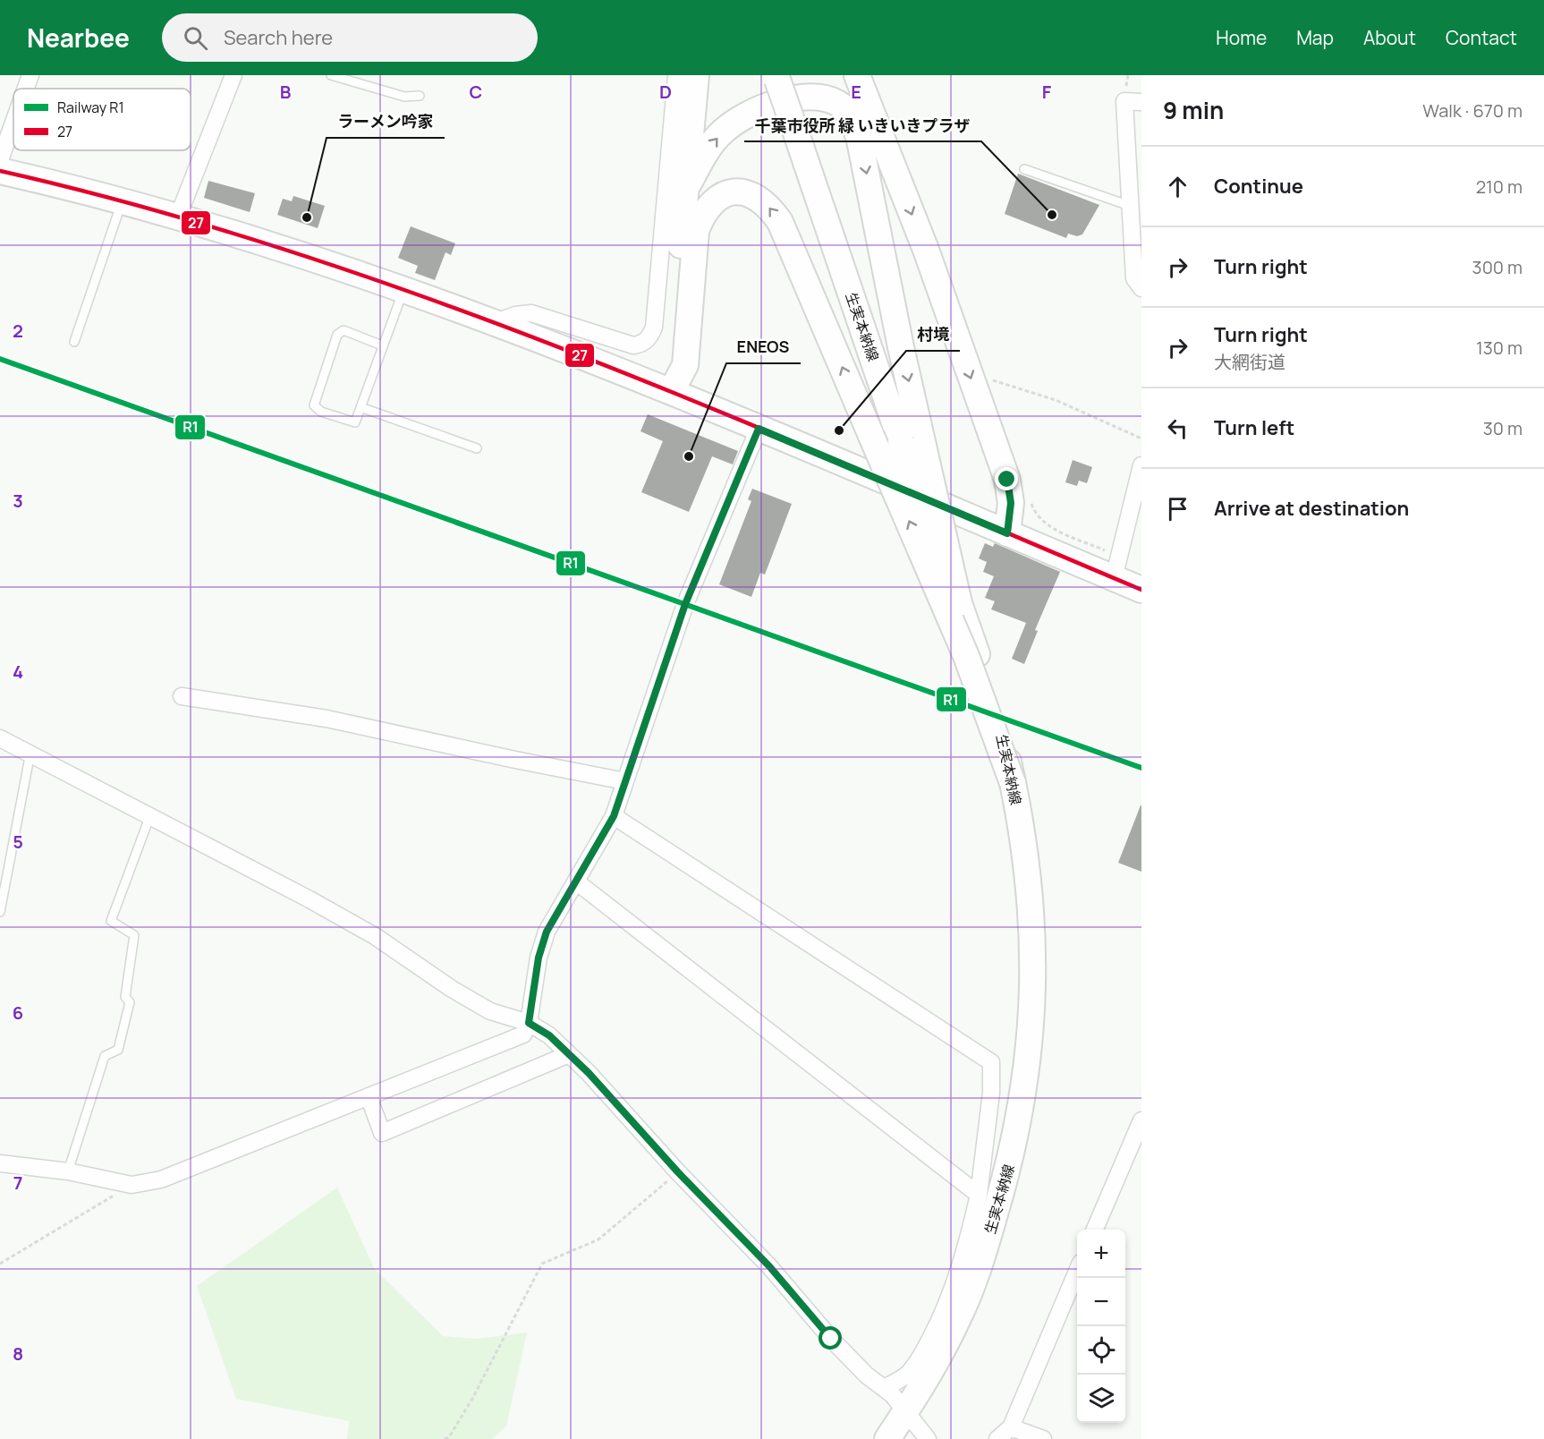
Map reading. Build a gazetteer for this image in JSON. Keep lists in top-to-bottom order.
{
  "streets": {
    "main road": ["生実本納線"]
  },
  "places": [
    "千葉市役所 緑 いきいきプラザ",
    "ラーメン吟家",
    "村境",
    "ENEOS"
  ],
  "lines": ["transit line 27", "rail line R1"],
  "legend": ["Railway R1", "27"],
  "page": {
    "header": "Nearbee",
    "search": "Search here",
    "nav": [
      "Home",
      "Map",
      "About",
      "Contact"
    ],
    "heading": ["9 min", "Walk · 670 m"],
    "list": [
      ["Continue", "210 m"],
      ["Turn right", "300 m"],
      ["Turn right", "大網街道", "130 m"],
      ["Turn left", "30 m"],
      "Arrive at destination"
    ],
    "map_buttons": ["+", "−"]
  },
  "grid": {
    "columns": [
      "B",
      "C",
      "D",
      "E",
      "F"
    ],
    "rows": [
      "2",
      "3",
      "4",
      "5",
      "6",
      "7",
      "8"
    ]
  }
}
